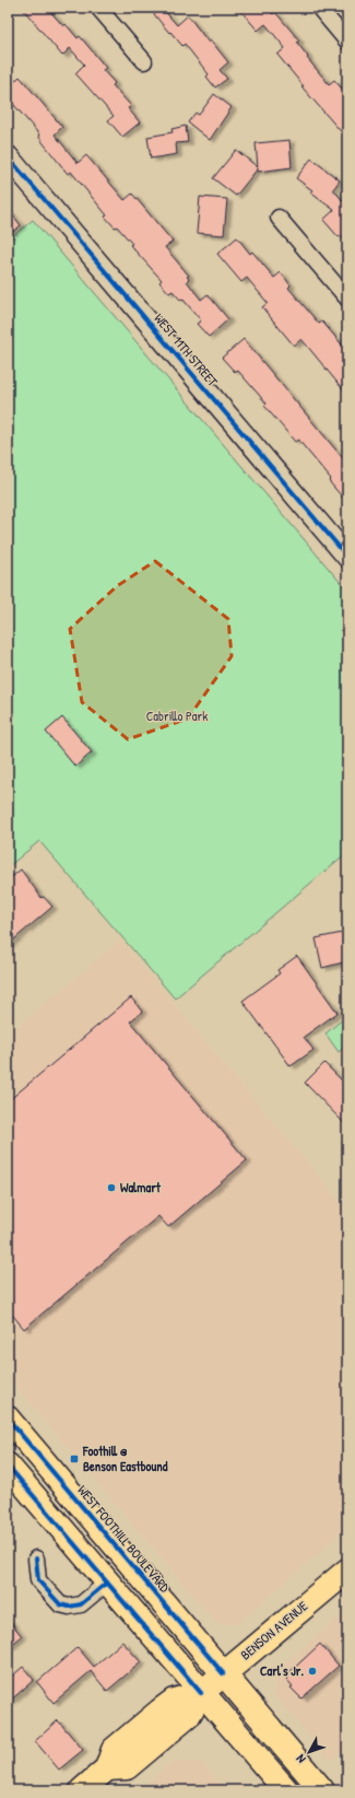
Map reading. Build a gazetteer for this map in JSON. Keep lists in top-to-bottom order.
{
  "streets": {
    "main road": ["WEST FOOTHILL BOULEVARD", "BENSON AVENUE"],
    "street": ["WEST 11TH STREET"]
  },
  "crossings": [
    ["WEST FOOTHILL BOULEVARD", "BENSON AVENUE"]
  ],
  "parks": ["Cabrillo Park"],
  "places": {
    "other": ["Walmart", "Carl's Jr."],
    "transit": ["Foothill @ Benson Eastbound"]
  },
  "north": "bottom left"
}
